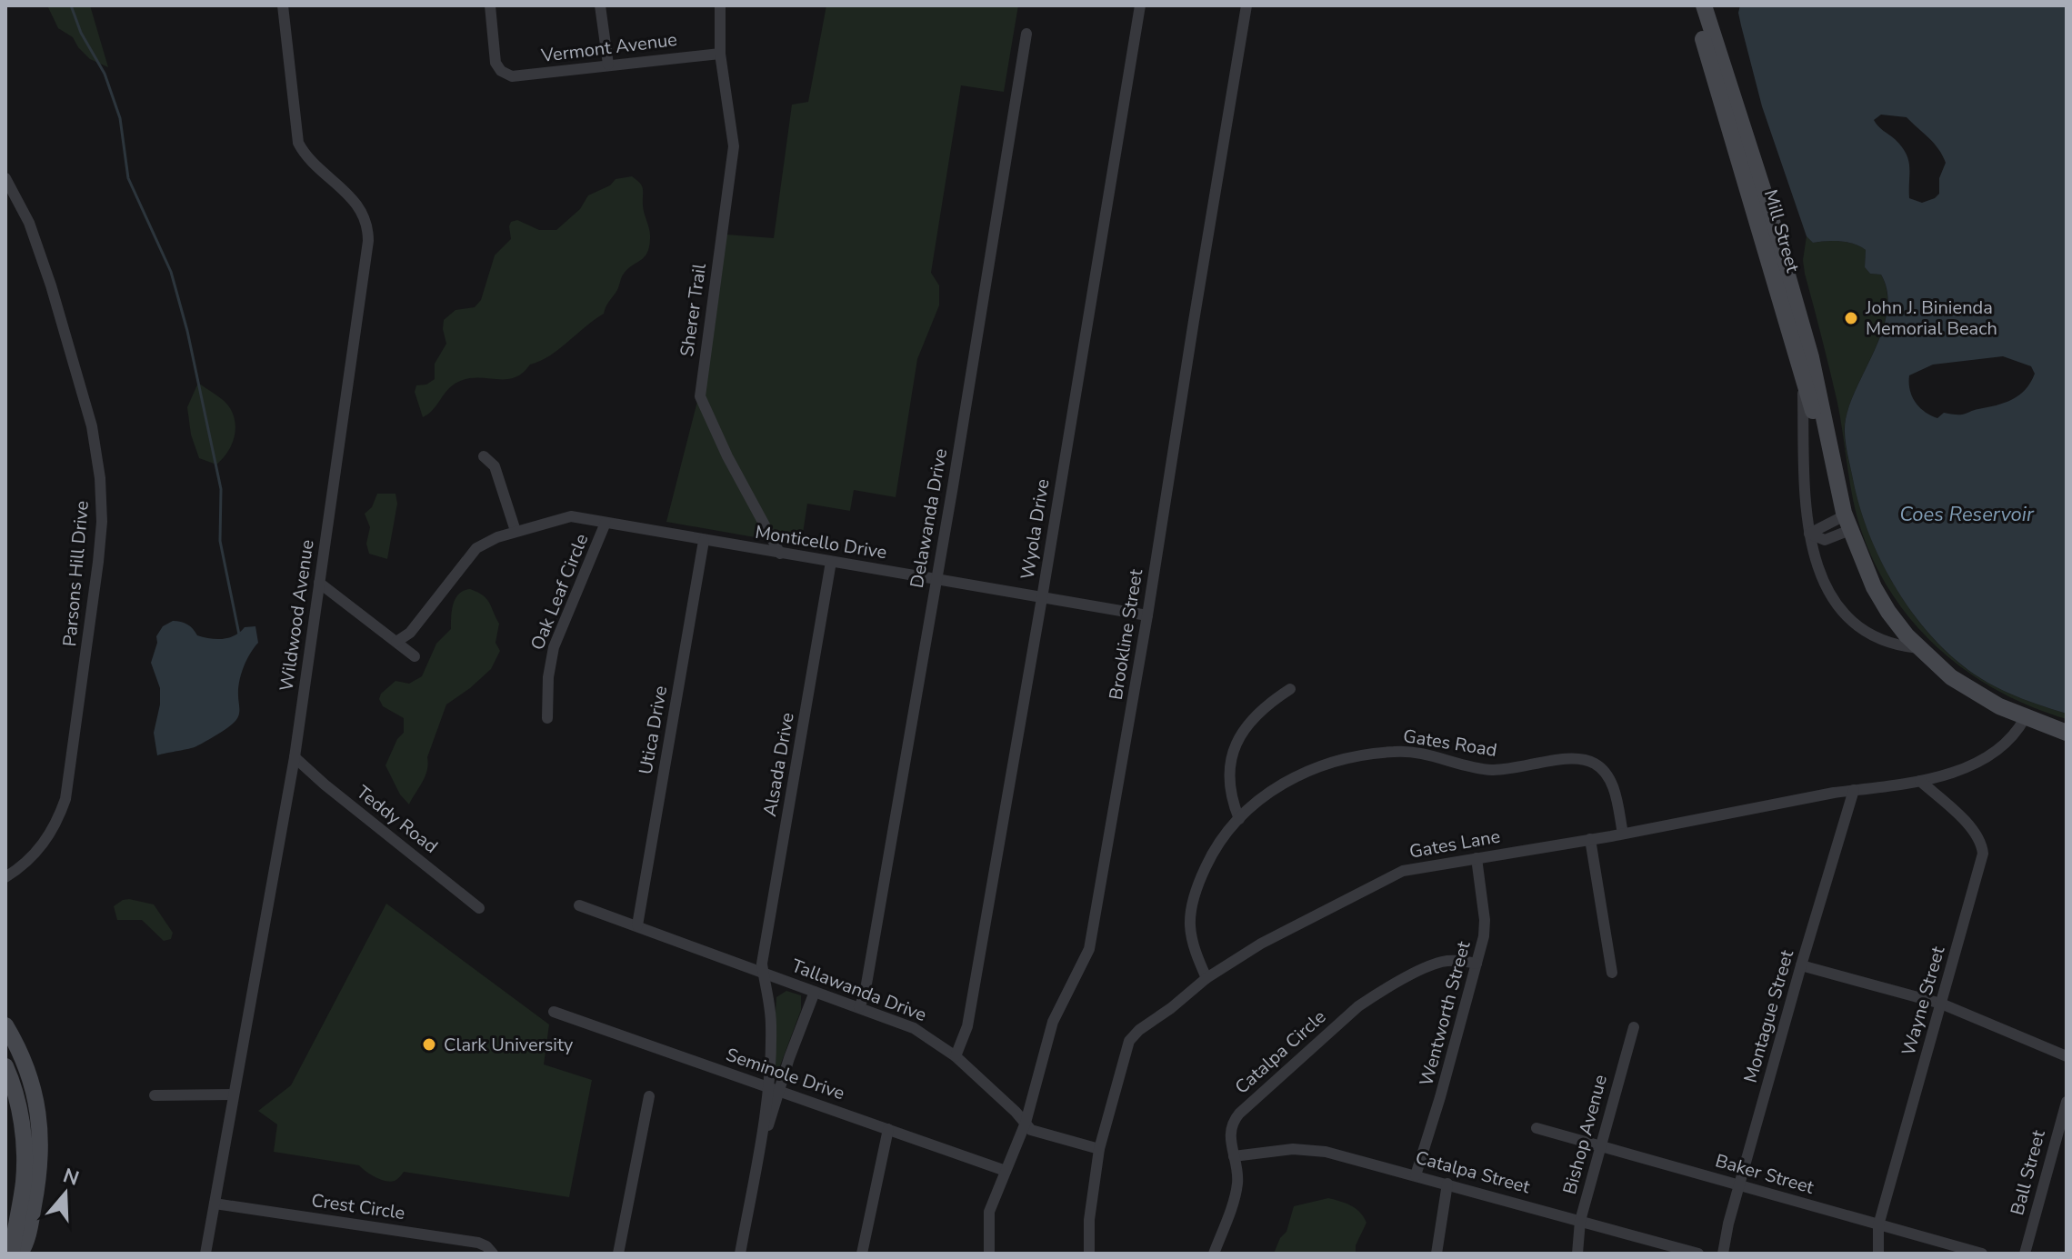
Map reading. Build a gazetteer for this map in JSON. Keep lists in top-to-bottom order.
{
  "streets": {
    "main road": ["Mill Street"],
    "street": [
      "Vermont Avenue",
      "Sherer Trail",
      "Delawanda Drive",
      "Wyola Drive",
      "Monticello Drive",
      "Parsons Hill Drive",
      "Oak Leaf Circle",
      "Wildwood Avenue",
      "Brookline Street",
      "Utica Drive",
      "Gates Road",
      "Alsada Drive",
      "Teddy Road",
      "Gates Lane",
      "Tallawanda Drive",
      "Wayne Street",
      "Wentworth Street",
      "Montague Street",
      "Catalpa Circle",
      "Seminole Drive",
      "Bishop Avenue",
      "Catalpa Street",
      "Ball Street",
      "Baker Street",
      "Crest Circle"
    ]
  },
  "crossings": [
    ["Vermont Avenue", "Sherer Trail"],
    ["Mill Street", "Gates Lane"],
    ["Sherer Trail", "Monticello Drive"],
    ["Delawanda Drive", "Monticello Drive"],
    ["Delawanda Drive", "Tallawanda Drive"],
    ["Wyola Drive", "Monticello Drive"],
    ["Wyola Drive", "Tallawanda Drive"],
    ["Monticello Drive", "Oak Leaf Circle"],
    ["Monticello Drive", "Brookline Street"],
    ["Monticello Drive", "Utica Drive"],
    ["Monticello Drive", "Alsada Drive"],
    ["Wildwood Avenue", "Teddy Road"],
    ["Wildwood Avenue", "Crest Circle"],
    ["Brookline Street", "Tallawanda Drive"],
    ["Brookline Street", "Seminole Drive"],
    ["Utica Drive", "Tallawanda Drive"],
    ["Gates Road", "Gates Lane"],
    ["Alsada Drive", "Tallawanda Drive"],
    ["Alsada Drive", "Seminole Drive"],
    ["Gates Lane", "Tallawanda Drive"],
    ["Gates Lane", "Wayne Street"],
    ["Gates Lane", "Wentworth Street"],
    ["Gates Lane", "Montague Street"],
    ["Wayne Street", "Baker Street"],
    ["Wentworth Street", "Catalpa Circle"],
    ["Wentworth Street", "Catalpa Street"],
    ["Montague Street", "Baker Street"],
    ["Catalpa Circle", "Catalpa Street"],
    ["Bishop Avenue", "Catalpa Street"],
    ["Bishop Avenue", "Baker Street"]
  ],
  "water": ["Coes Reservoir"],
  "places": ["John J. Binienda Memorial Beach", "Clark University"],
  "north": "top"
}
